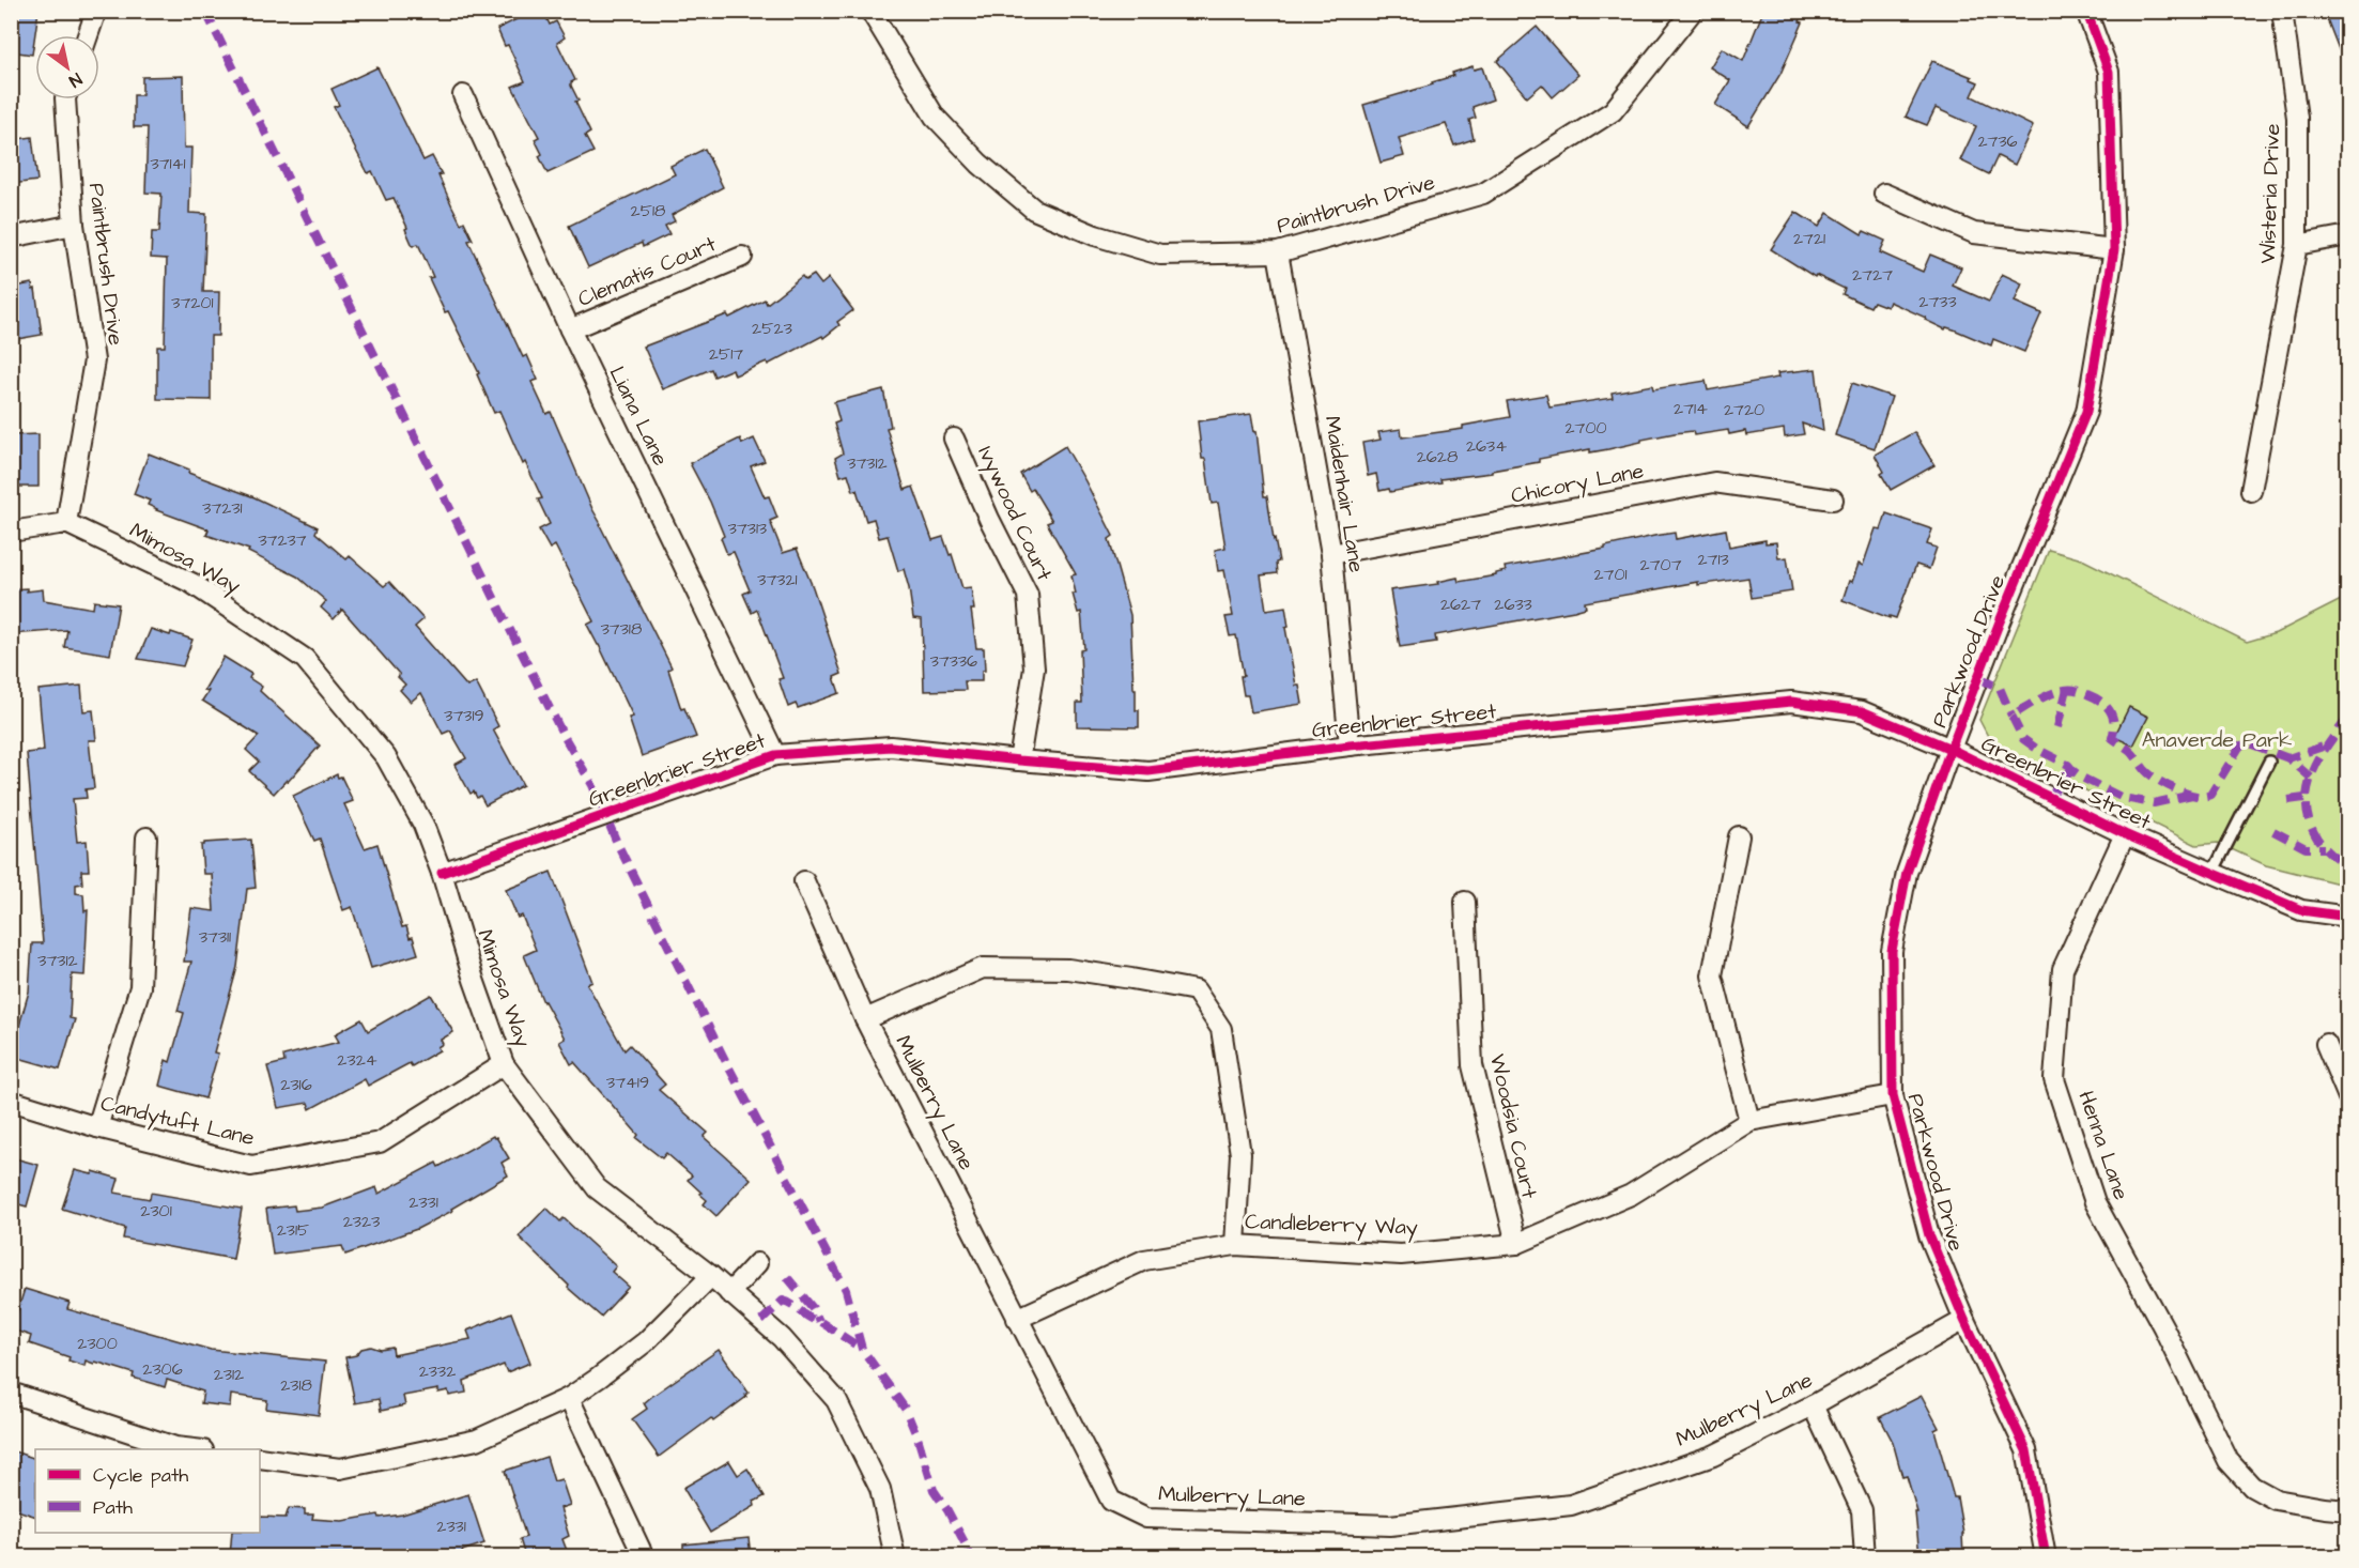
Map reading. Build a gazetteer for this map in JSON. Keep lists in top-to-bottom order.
{
  "streets": {
    "street": [
      "Wisteria Drive",
      "Paintbrush Drive",
      "Clematis Court",
      "Liana Lane",
      "Chicory Lane",
      "Maidenhair Lane",
      "Ivywood Court",
      "Mimosa Way",
      "Parkwood Drive",
      "Greenbrier Street",
      "Mulberry Lane",
      "Candytuft Lane",
      "Woodsia Court",
      "Henna Lane",
      "Candleberry Way"
    ]
  },
  "crossings": [
    ["Paintbrush Drive", "Maidenhair Lane"],
    ["Paintbrush Drive", "Mimosa Way"],
    ["Clematis Court", "Liana Lane"],
    ["Liana Lane", "Greenbrier Street"],
    ["Chicory Lane", "Maidenhair Lane"],
    ["Maidenhair Lane", "Greenbrier Street"],
    ["Ivywood Court", "Greenbrier Street"],
    ["Mimosa Way", "Greenbrier Street"],
    ["Mimosa Way", "Candytuft Lane"],
    ["Parkwood Drive", "Greenbrier Street"],
    ["Parkwood Drive", "Mulberry Lane"],
    ["Parkwood Drive", "Candleberry Way"],
    ["Greenbrier Street", "Henna Lane"],
    ["Mulberry Lane", "Candleberry Way"],
    ["Woodsia Court", "Candleberry Way"]
  ],
  "parks": ["Anaverde Park"],
  "house_numbers": [
    "2736",
    "37141",
    "2518",
    "2721",
    "2727",
    "2733",
    "37201",
    "2523",
    "2517",
    "2714",
    "2720",
    "2700",
    "2634",
    "2628",
    "37312",
    "37231",
    "37313",
    "37237",
    "2713",
    "2707",
    "2701",
    "37321",
    "2627",
    "2633",
    "37318",
    "37336",
    "37319",
    "37311",
    "37312",
    "2324",
    "37419",
    "2316",
    "2331",
    "2301",
    "2323",
    "2315",
    "2300",
    "2306",
    "2332",
    "2312",
    "2318",
    "2331"
  ],
  "legend": ["Cycle path", "Path"],
  "north": "bottom right"
}
